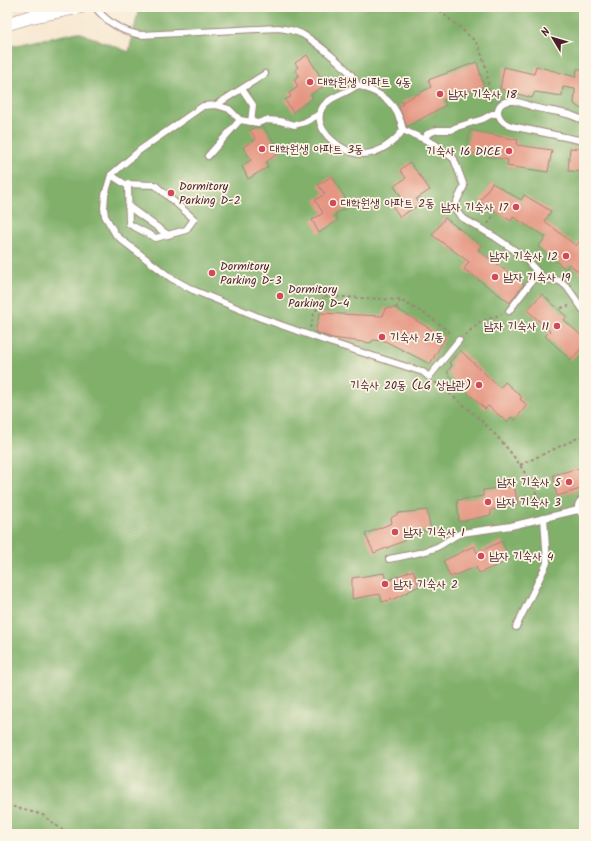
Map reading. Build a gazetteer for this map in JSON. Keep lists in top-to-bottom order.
{
  "places": [
    "대학원생 아파트 4동",
    "남자 기숙사 18",
    "대학원생 아파트 3동",
    "기숙사 16 DICE",
    "Dormitory Parking D-2",
    "대학원생 아파트 2동",
    "남자 기숙사 17",
    "남자 기숙사 12",
    "Dormitory Parking D-3",
    "남자 기숙사 19",
    "Dormitory Parking D-4",
    "남자 기숙사 11",
    "기숙사 21동",
    "기숙사 20동 (LG 상남관)",
    "남자 기숙사 5",
    "남자 기숙사 3",
    "남자 기숙사 1",
    "남자 기숙사 4",
    "남자 기숙사 2"
  ],
  "north": "top left"
}
